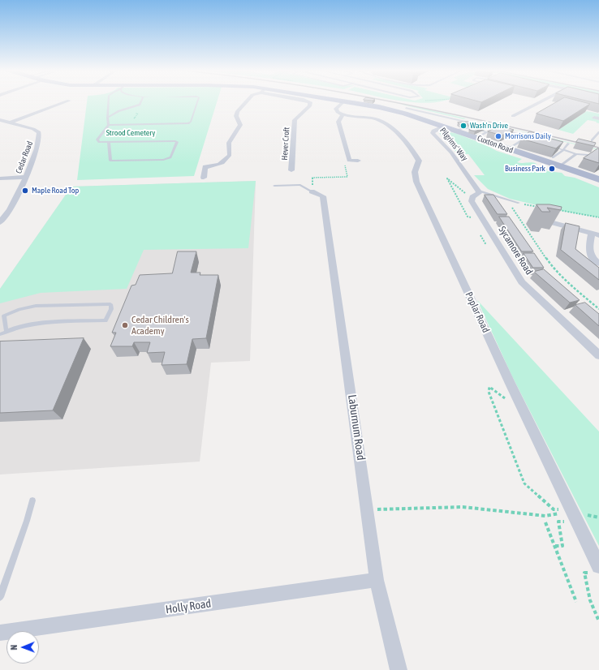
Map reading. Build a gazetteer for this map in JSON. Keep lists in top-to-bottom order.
{
  "streets": {
    "main road": ["Cuxton Road"],
    "street": [
      "Hever Croft",
      "Pilgrims' Way",
      "Cedar Road",
      "Sycamore Road",
      "Poplar Road",
      "Laburnum Road",
      "Holly Road"
    ]
  },
  "crossings": [
    ["Pilgrims' Way", "Cuxton Road"],
    ["Pilgrims' Way", "Sycamore Road"],
    ["Laburnum Road", "Holly Road"]
  ],
  "parks": ["Strood Cemetery"],
  "places": [
    "Wash'n Drive",
    "Morrisons Daily",
    "Business Park",
    "Maple Road Top",
    "Cedar Children's Academy"
  ],
  "north": "left"
}
